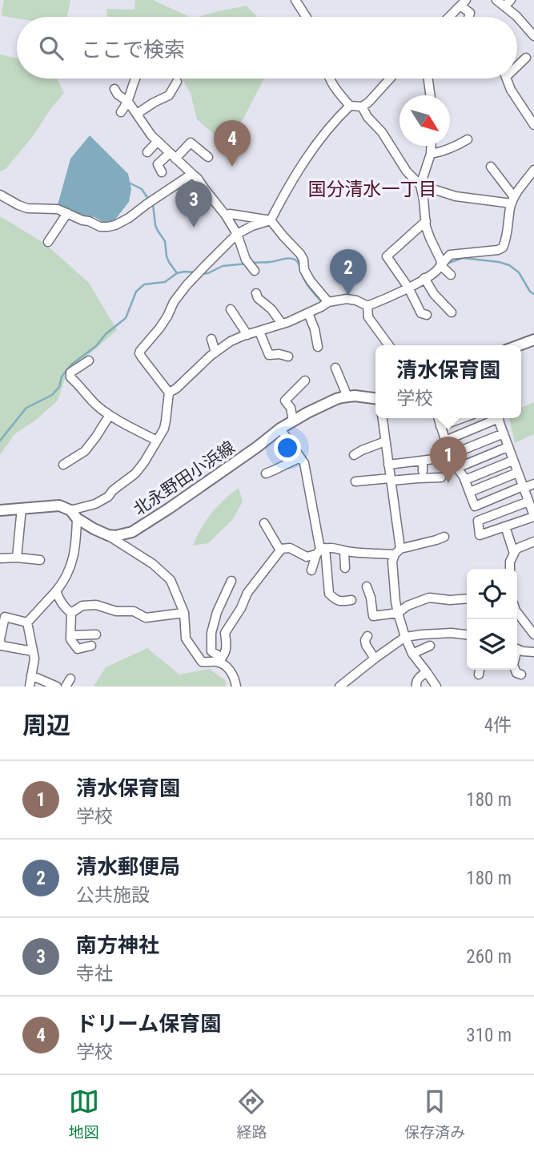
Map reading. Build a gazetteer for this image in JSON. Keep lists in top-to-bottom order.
{
  "streets": {
    "main road": ["北永野田小浜線"]
  },
  "districts": ["国分清水一丁目"],
  "north": "bottom right",
  "page": {
    "search": "ここで検索",
    "pins": [
      "4",
      "3",
      "2",
      "1"
    ],
    "popup": ["清水保育園", "学校"],
    "heading": ["周辺", "4件"],
    "list": [
      {
        "mark": "1",
        "name": "清水保育園",
        "note": "学校",
        "value": "180 m"
      },
      {
        "mark": "2",
        "name": "清水郵便局",
        "note": "公共施設",
        "value": "180 m"
      },
      {
        "mark": "3",
        "name": "南方神社",
        "note": "寺社",
        "value": "260 m"
      },
      {
        "mark": "4",
        "name": "ドリーム保育園",
        "note": "学校",
        "value": "310 m"
      }
    ],
    "nav": ["地図", "経路", "保存済み"]
  }
}
